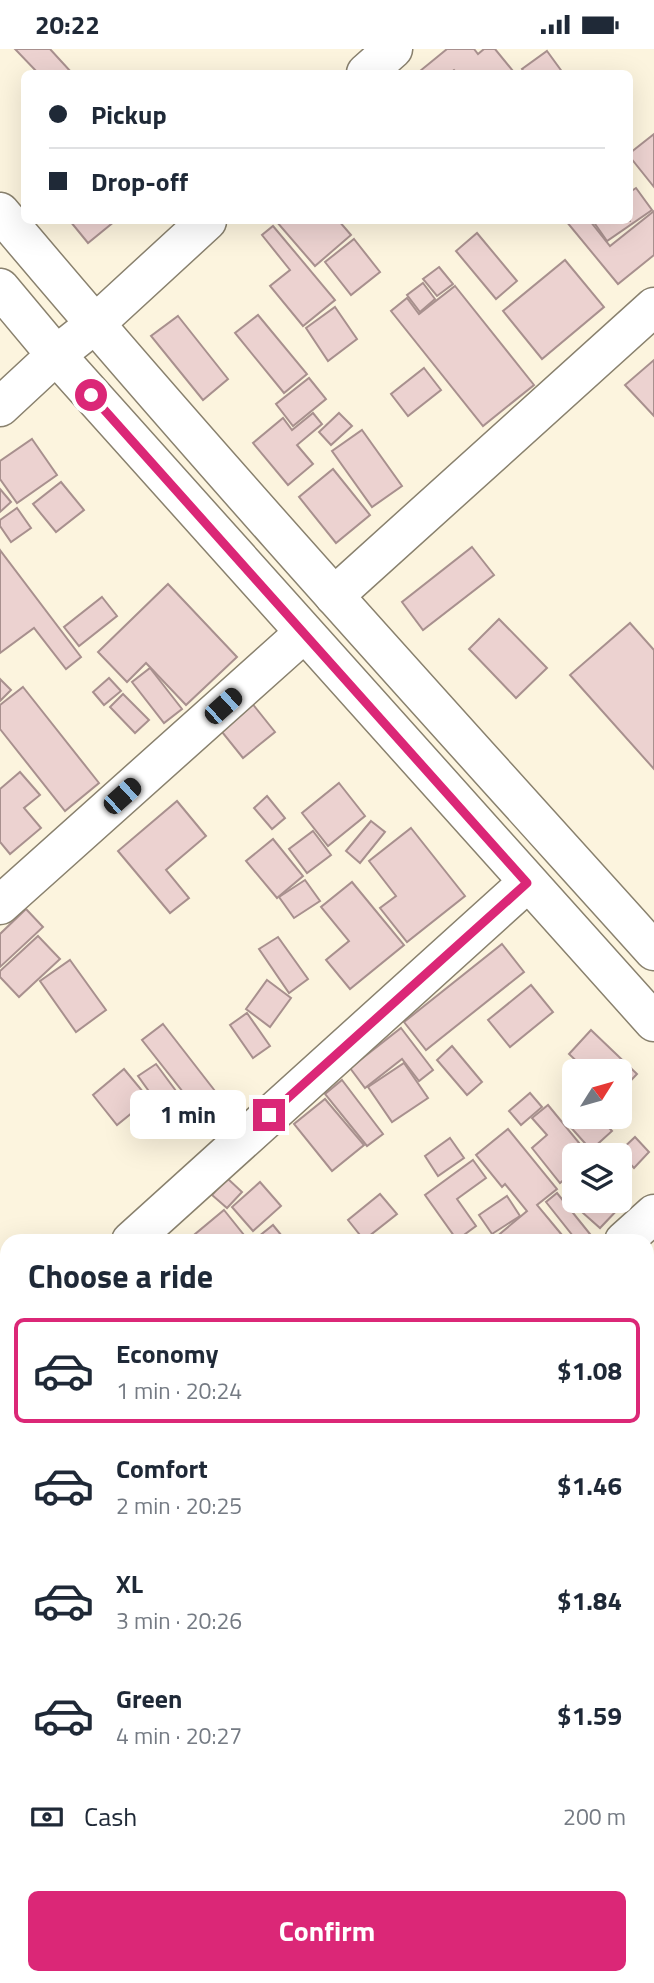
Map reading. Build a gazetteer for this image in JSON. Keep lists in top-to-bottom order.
{
  "north": "top right",
  "page": {
    "status": "20:22",
    "banner": ["Pickup", "Drop-off"],
    "bubble": "1 min",
    "heading": "Choose a ride",
    "list": [
      {
        "name": "Economy",
        "note": "1 min · 20:24",
        "value": "$1.08"
      },
      {
        "name": "Comfort",
        "note": "2 min · 20:25",
        "value": "$1.46"
      },
      {
        "name": "XL",
        "note": "3 min · 20:26",
        "value": "$1.84"
      },
      {
        "name": "Green",
        "note": "4 min · 20:27",
        "value": "$1.59"
      }
    ],
    "pay": ["Cash", "200 m"],
    "buttons": "Confirm"
  }
}
